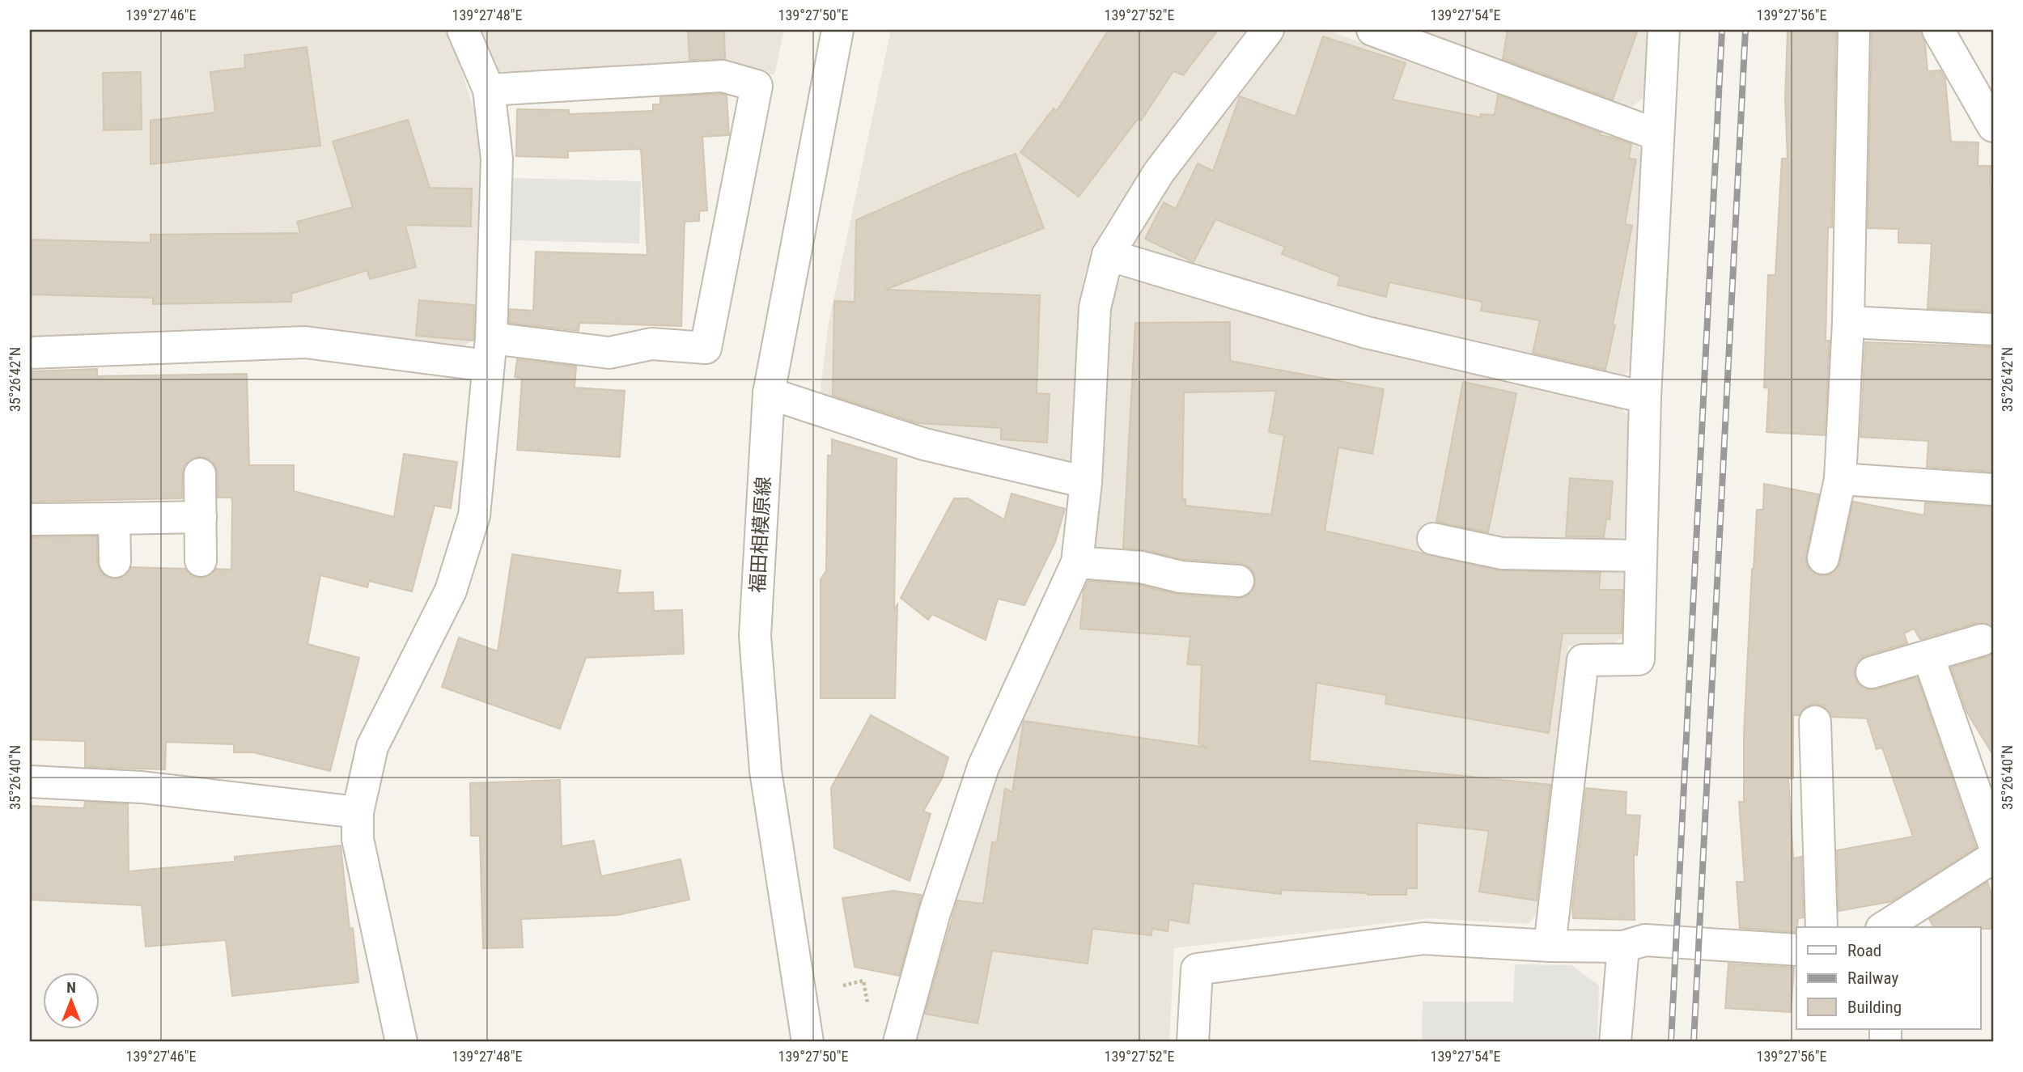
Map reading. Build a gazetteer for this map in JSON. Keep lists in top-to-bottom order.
{
  "streets": {
    "street": ["福田相模原線"]
  },
  "legend": ["Road", "Railway", "Building"],
  "north": "top",
  "coordinates": [
    "139°27'46\"E",
    "139°27'48\"E",
    "139°27'50\"E",
    "139°27'52\"E",
    "139°27'54\"E",
    "139°27'56\"E",
    "35°26'42\"N",
    "35°26'40\"N"
  ]
}
